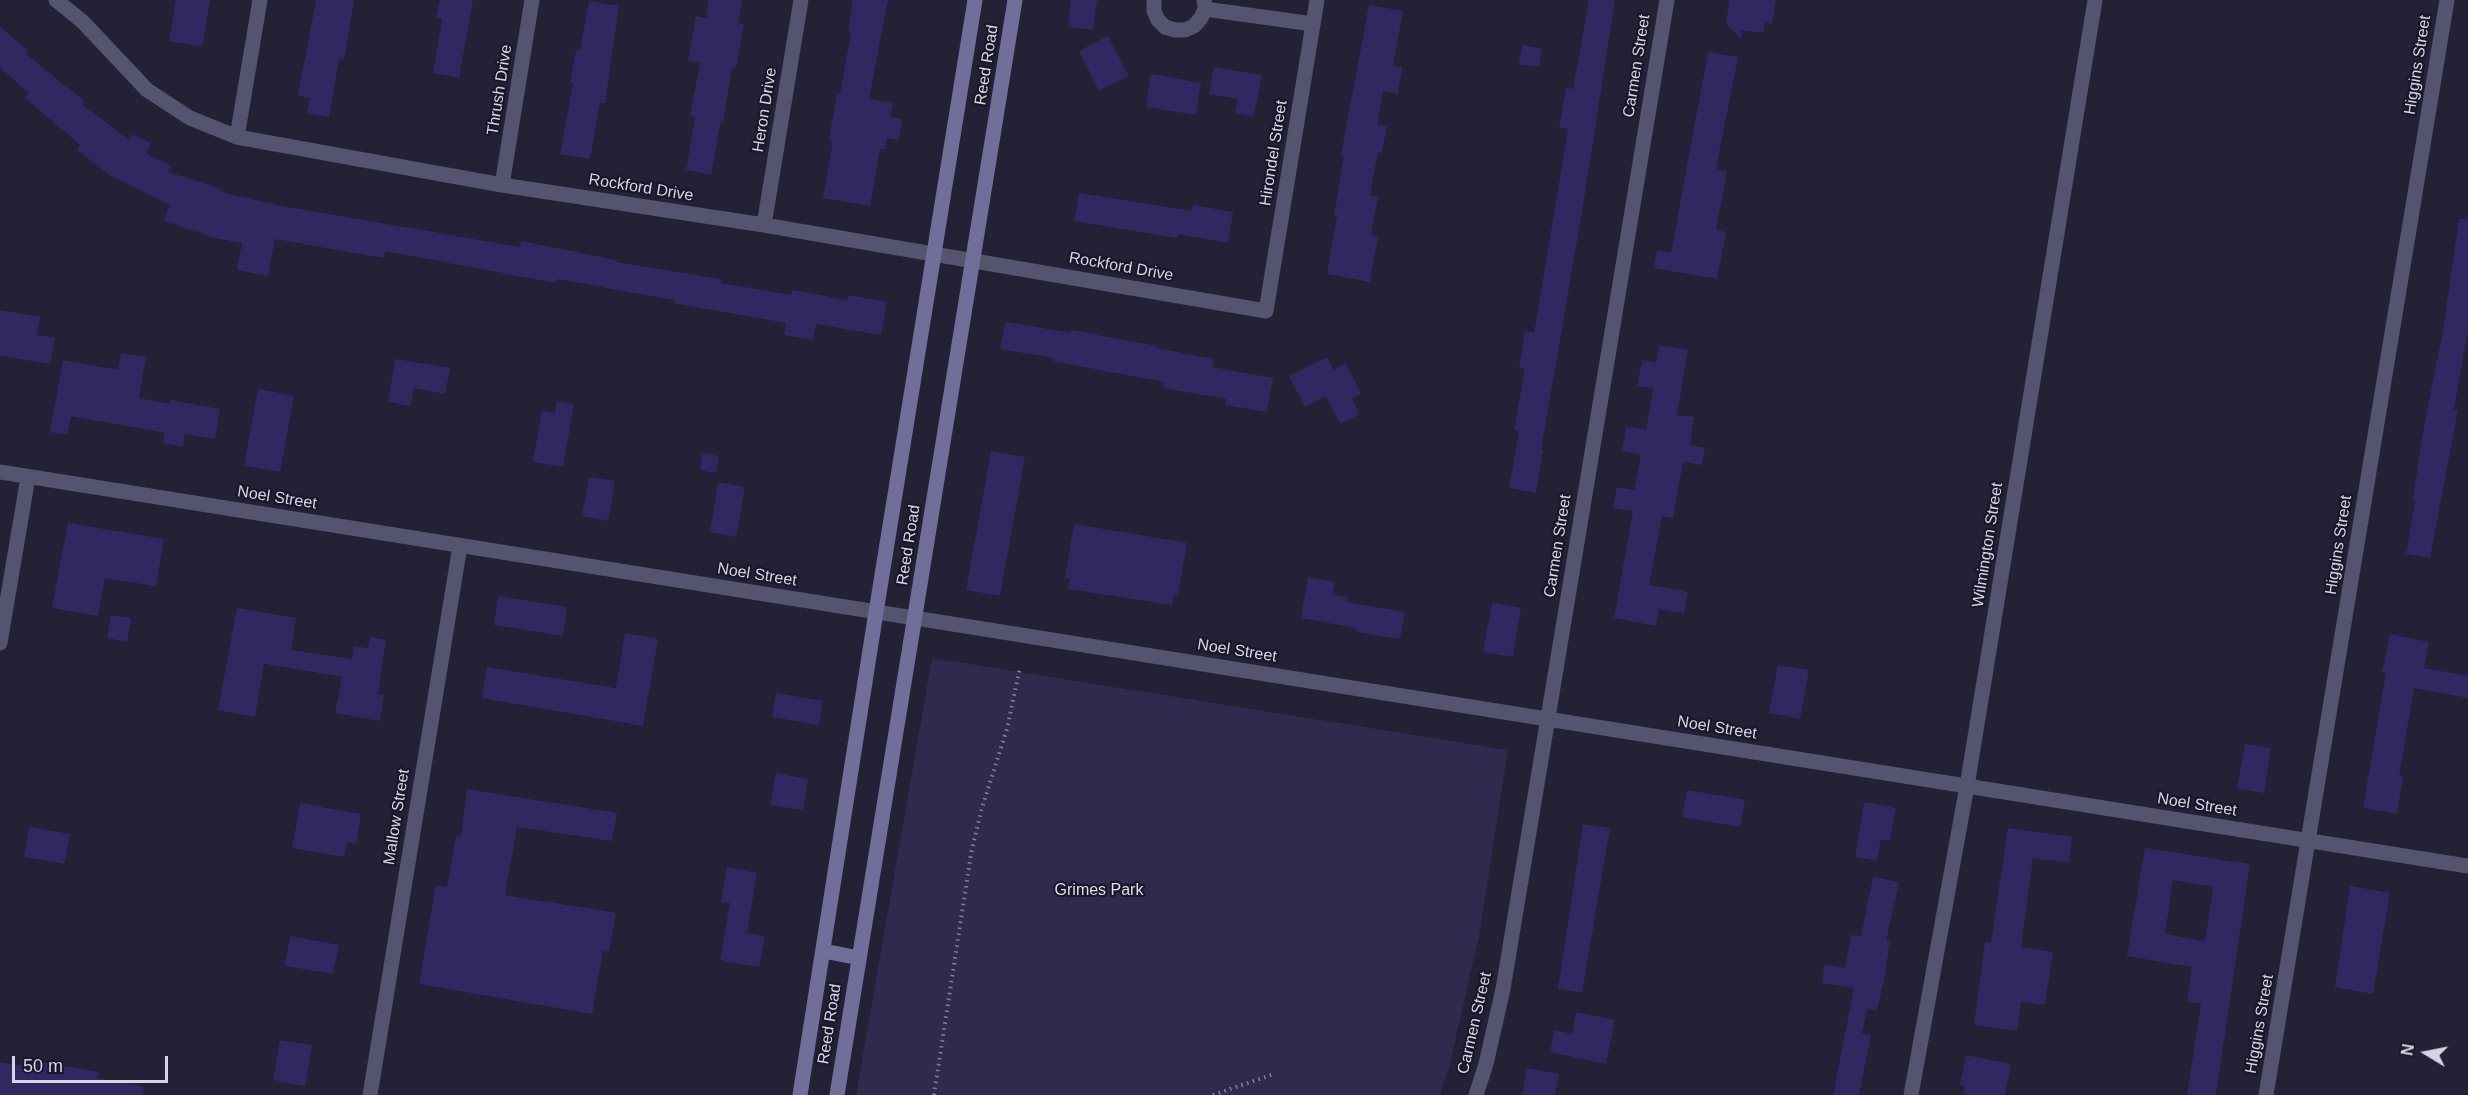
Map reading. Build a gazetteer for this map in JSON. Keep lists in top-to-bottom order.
{
  "streets": {
    "street": [
      "Reed Road",
      "Higgins Street",
      "Carmen Street",
      "Thrush Drive",
      "Heron Drive",
      "Hirondel Street",
      "Rockford Drive",
      "Noel Street",
      "Wilmington Street",
      "Mallow Street"
    ]
  },
  "crossings": [
    ["Reed Road", "Rockford Drive"],
    ["Reed Road", "Noel Street"],
    ["Higgins Street", "Noel Street"],
    ["Carmen Street", "Noel Street"],
    ["Thrush Drive", "Rockford Drive"],
    ["Heron Drive", "Rockford Drive"],
    ["Hirondel Street", "Rockford Drive"],
    ["Noel Street", "Wilmington Street"],
    ["Noel Street", "Mallow Street"]
  ],
  "parks": ["Grimes Park"],
  "scale_bar": "50 m",
  "north": "left"
}
